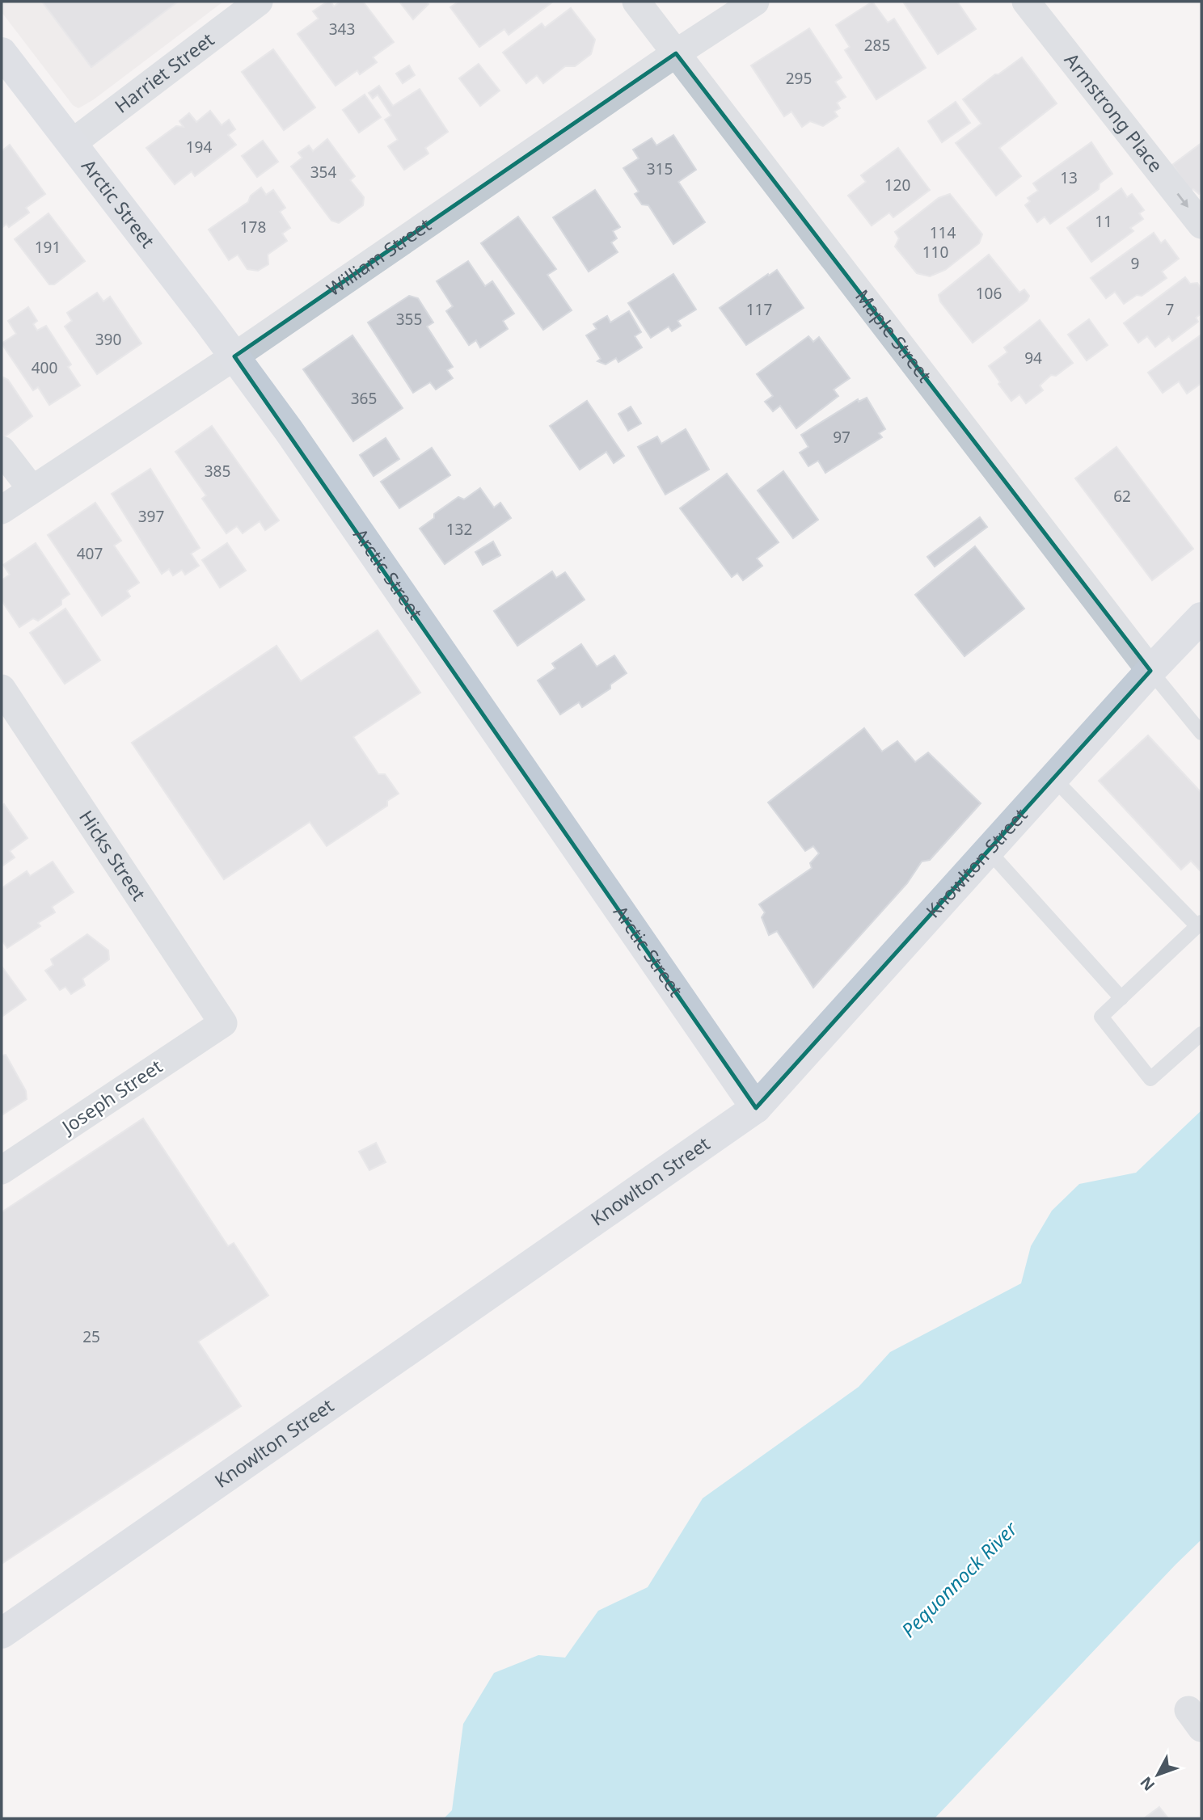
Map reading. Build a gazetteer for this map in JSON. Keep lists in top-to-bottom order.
{
  "streets": {
    "main road": ["Arctic Street", "Knowlton Street"],
    "street": [
      "Harriet Street",
      "Armstrong Place",
      "William Street",
      "Maple Street",
      "Hicks Street",
      "Joseph Street"
    ]
  },
  "crossings": [
    ["Harriet Street", "Arctic Street"],
    ["Arctic Street", "William Street"],
    ["Arctic Street", "Knowlton Street"],
    ["William Street", "Maple Street"],
    ["Maple Street", "Knowlton Street"],
    ["Hicks Street", "Joseph Street"]
  ],
  "one_way": ["Armstrong Place"],
  "water": ["Pequonnock River"],
  "house_numbers": [
    "343",
    "285",
    "295",
    "194",
    "315",
    "354",
    "13",
    "120",
    "11",
    "178",
    "114",
    "191",
    "110",
    "9",
    "106",
    "117",
    "7",
    "355",
    "390",
    "94",
    "400",
    "365",
    "97",
    "385",
    "62",
    "397",
    "132",
    "407",
    "25"
  ],
  "north": "bottom left"
}
